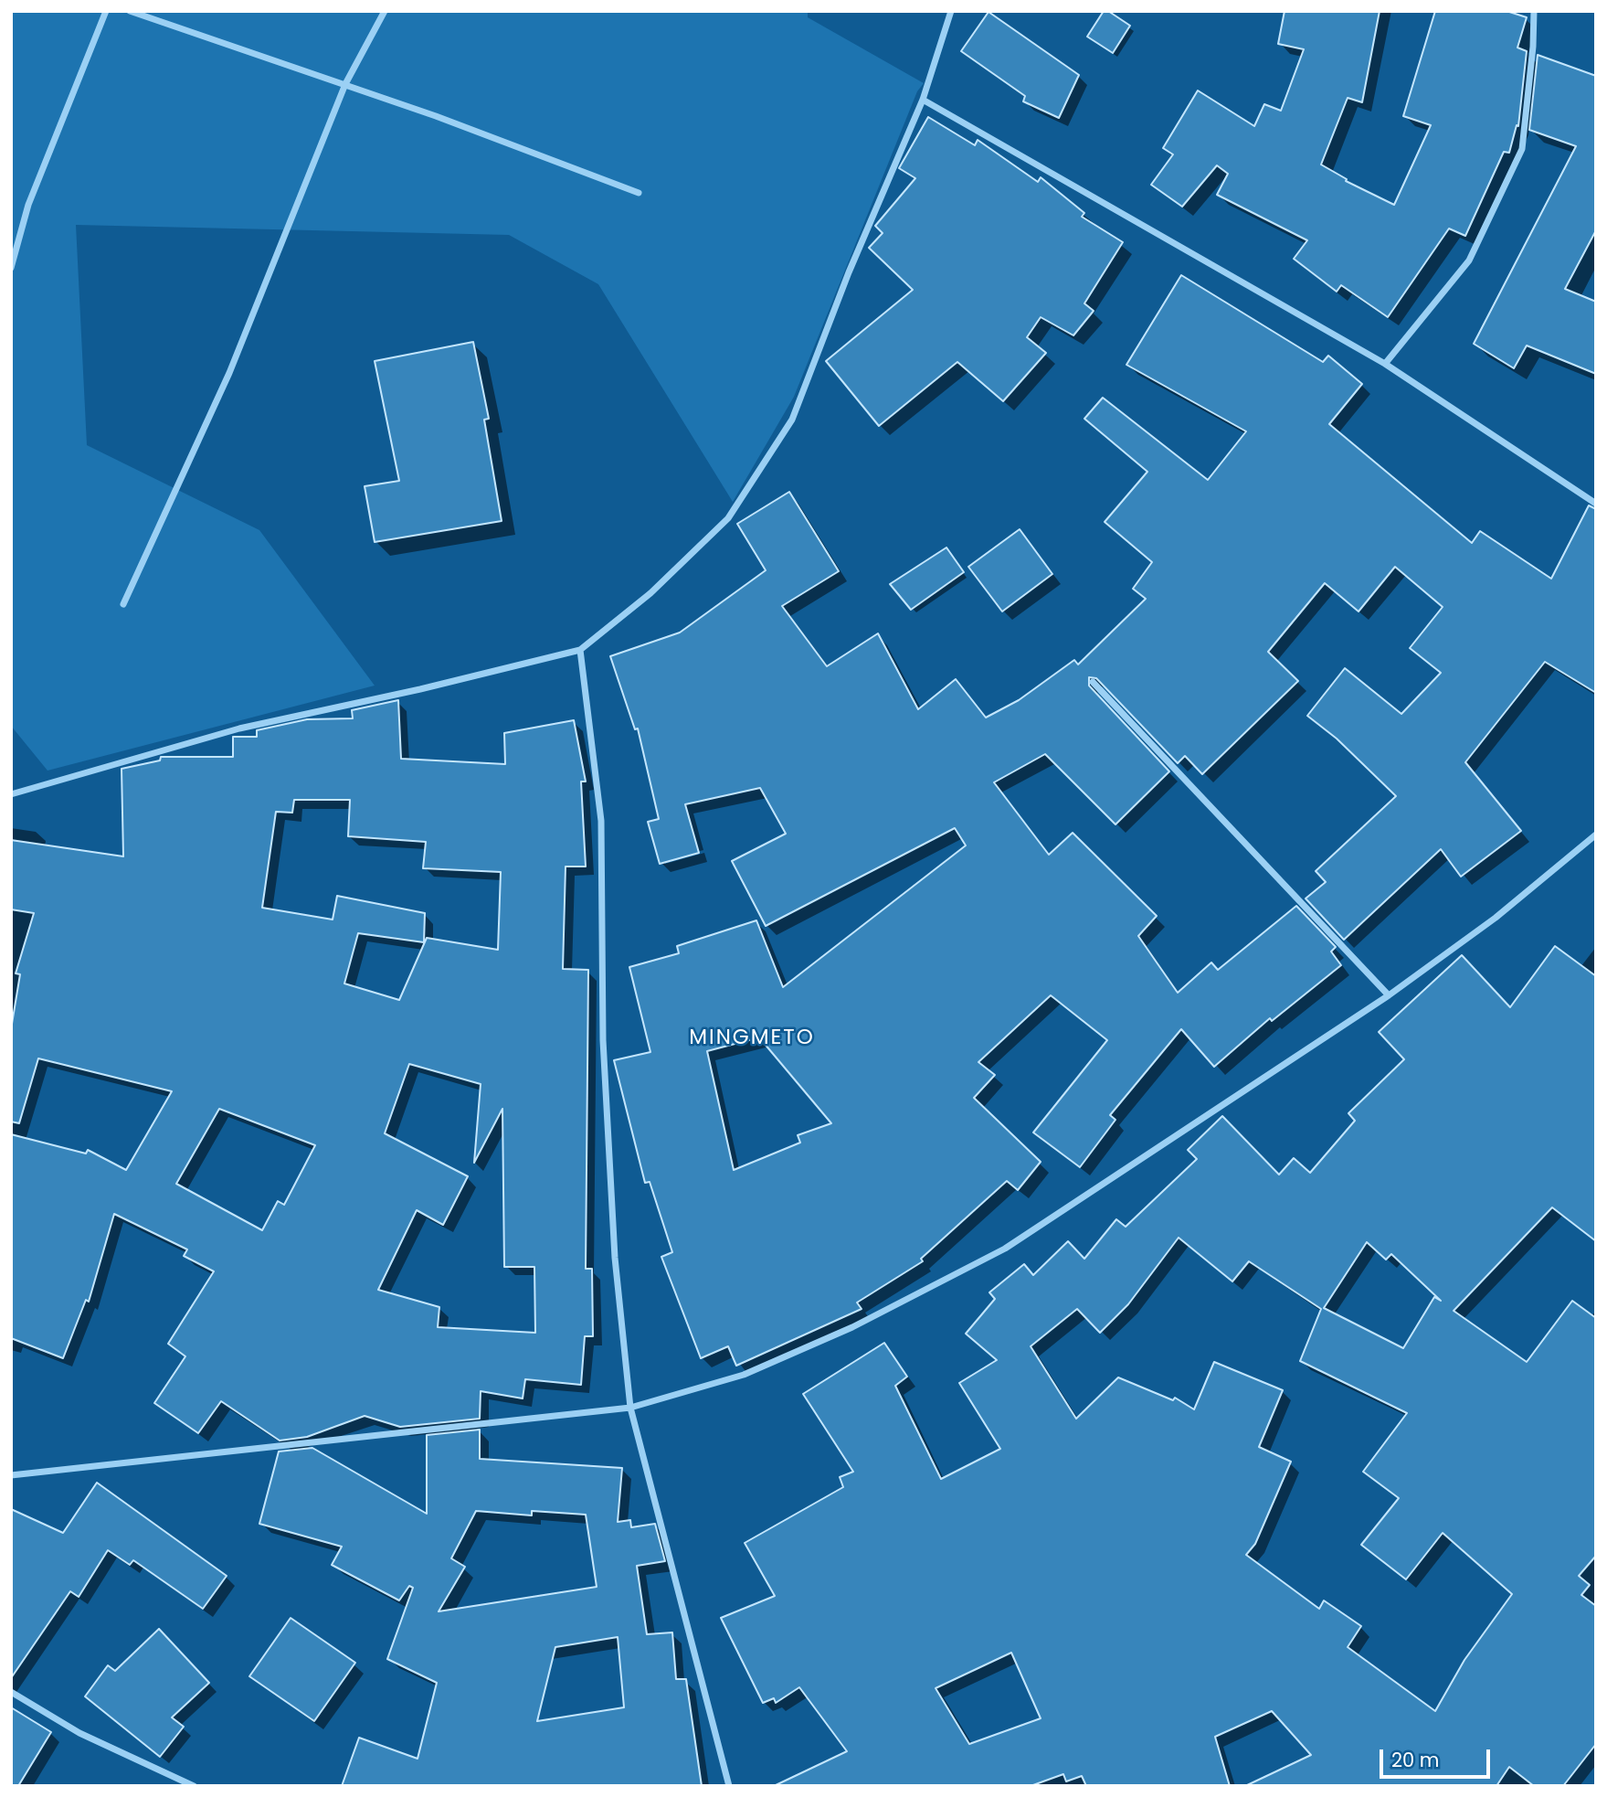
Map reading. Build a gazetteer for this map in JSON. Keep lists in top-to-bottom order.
{
  "districts": ["MINGMETO"],
  "scale_bar": "20 m"
}
